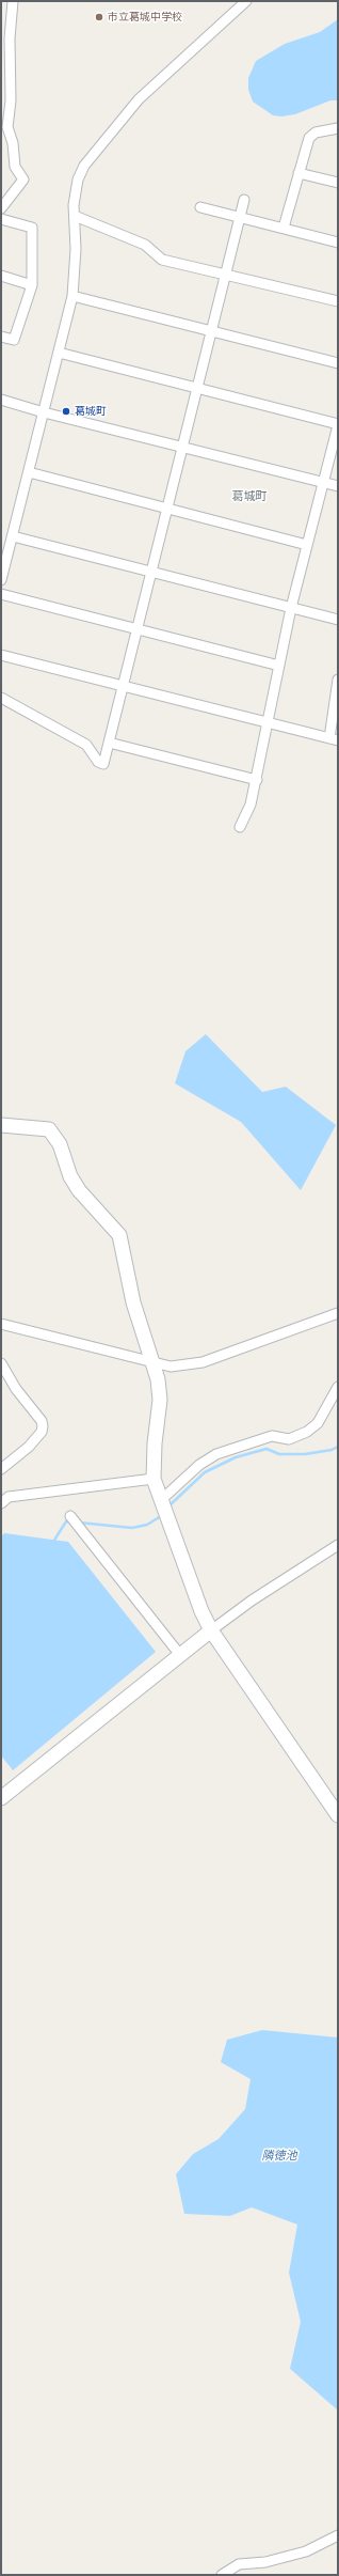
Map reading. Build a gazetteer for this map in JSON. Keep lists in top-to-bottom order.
{
  "districts": ["葛城町"],
  "water": ["隣徳池"],
  "places": ["市立葛城中学校", "葛城町"]
}
